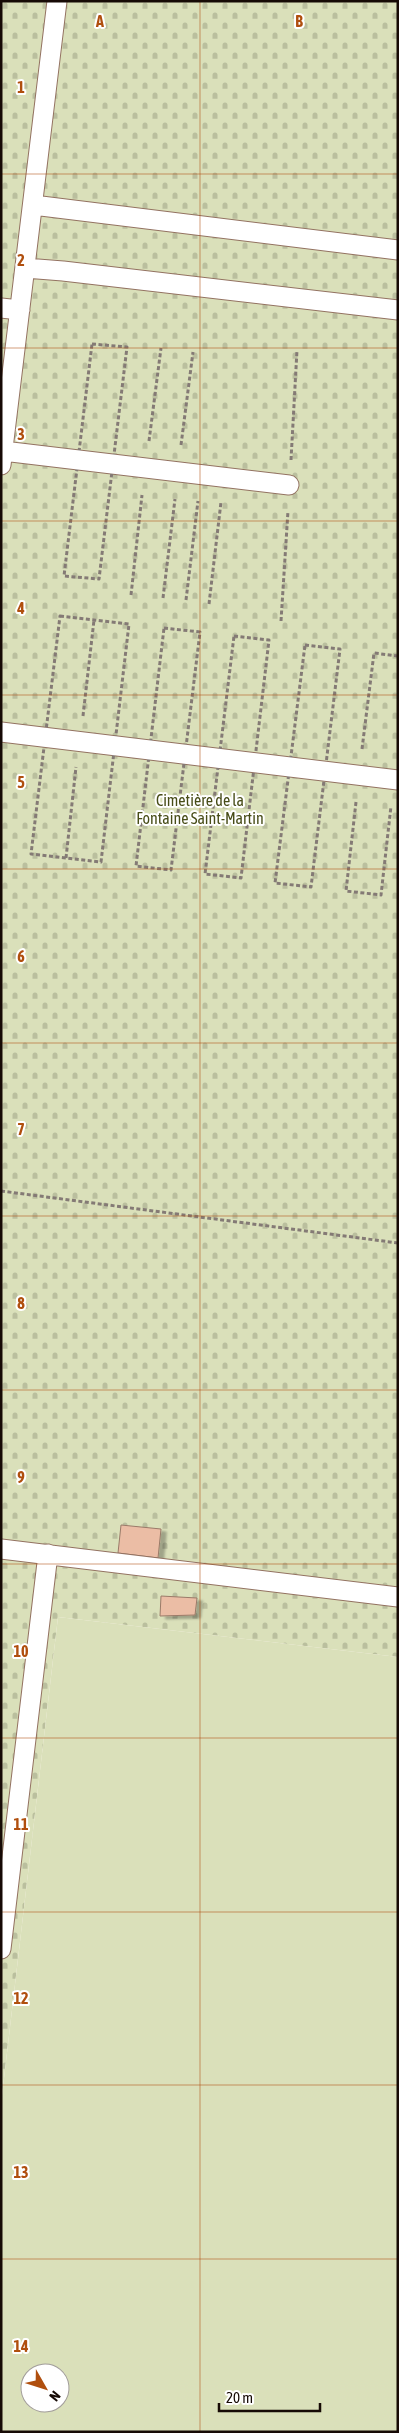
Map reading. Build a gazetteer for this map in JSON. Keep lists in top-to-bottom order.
{
  "parks": ["Cimetière de la Fontaine Saint-Martin"],
  "scale_bar": "20 m",
  "north": "bottom right",
  "grid": {
    "columns": ["A", "B"],
    "rows": [
      "1",
      "2",
      "3",
      "4",
      "5",
      "6",
      "7",
      "8",
      "9",
      "10",
      "11",
      "12",
      "13",
      "14"
    ]
  }
}
